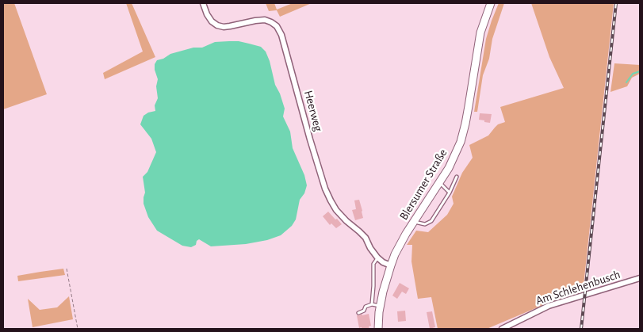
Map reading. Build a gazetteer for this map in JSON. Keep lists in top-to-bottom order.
{
  "streets": {
    "main road": ["Blersumer Straße"],
    "street": ["Heerweg", "Am Schlehenbusch"]
  },
  "crossings": [
    ["Heerweg", "Blersumer Straße"]
  ]
}
